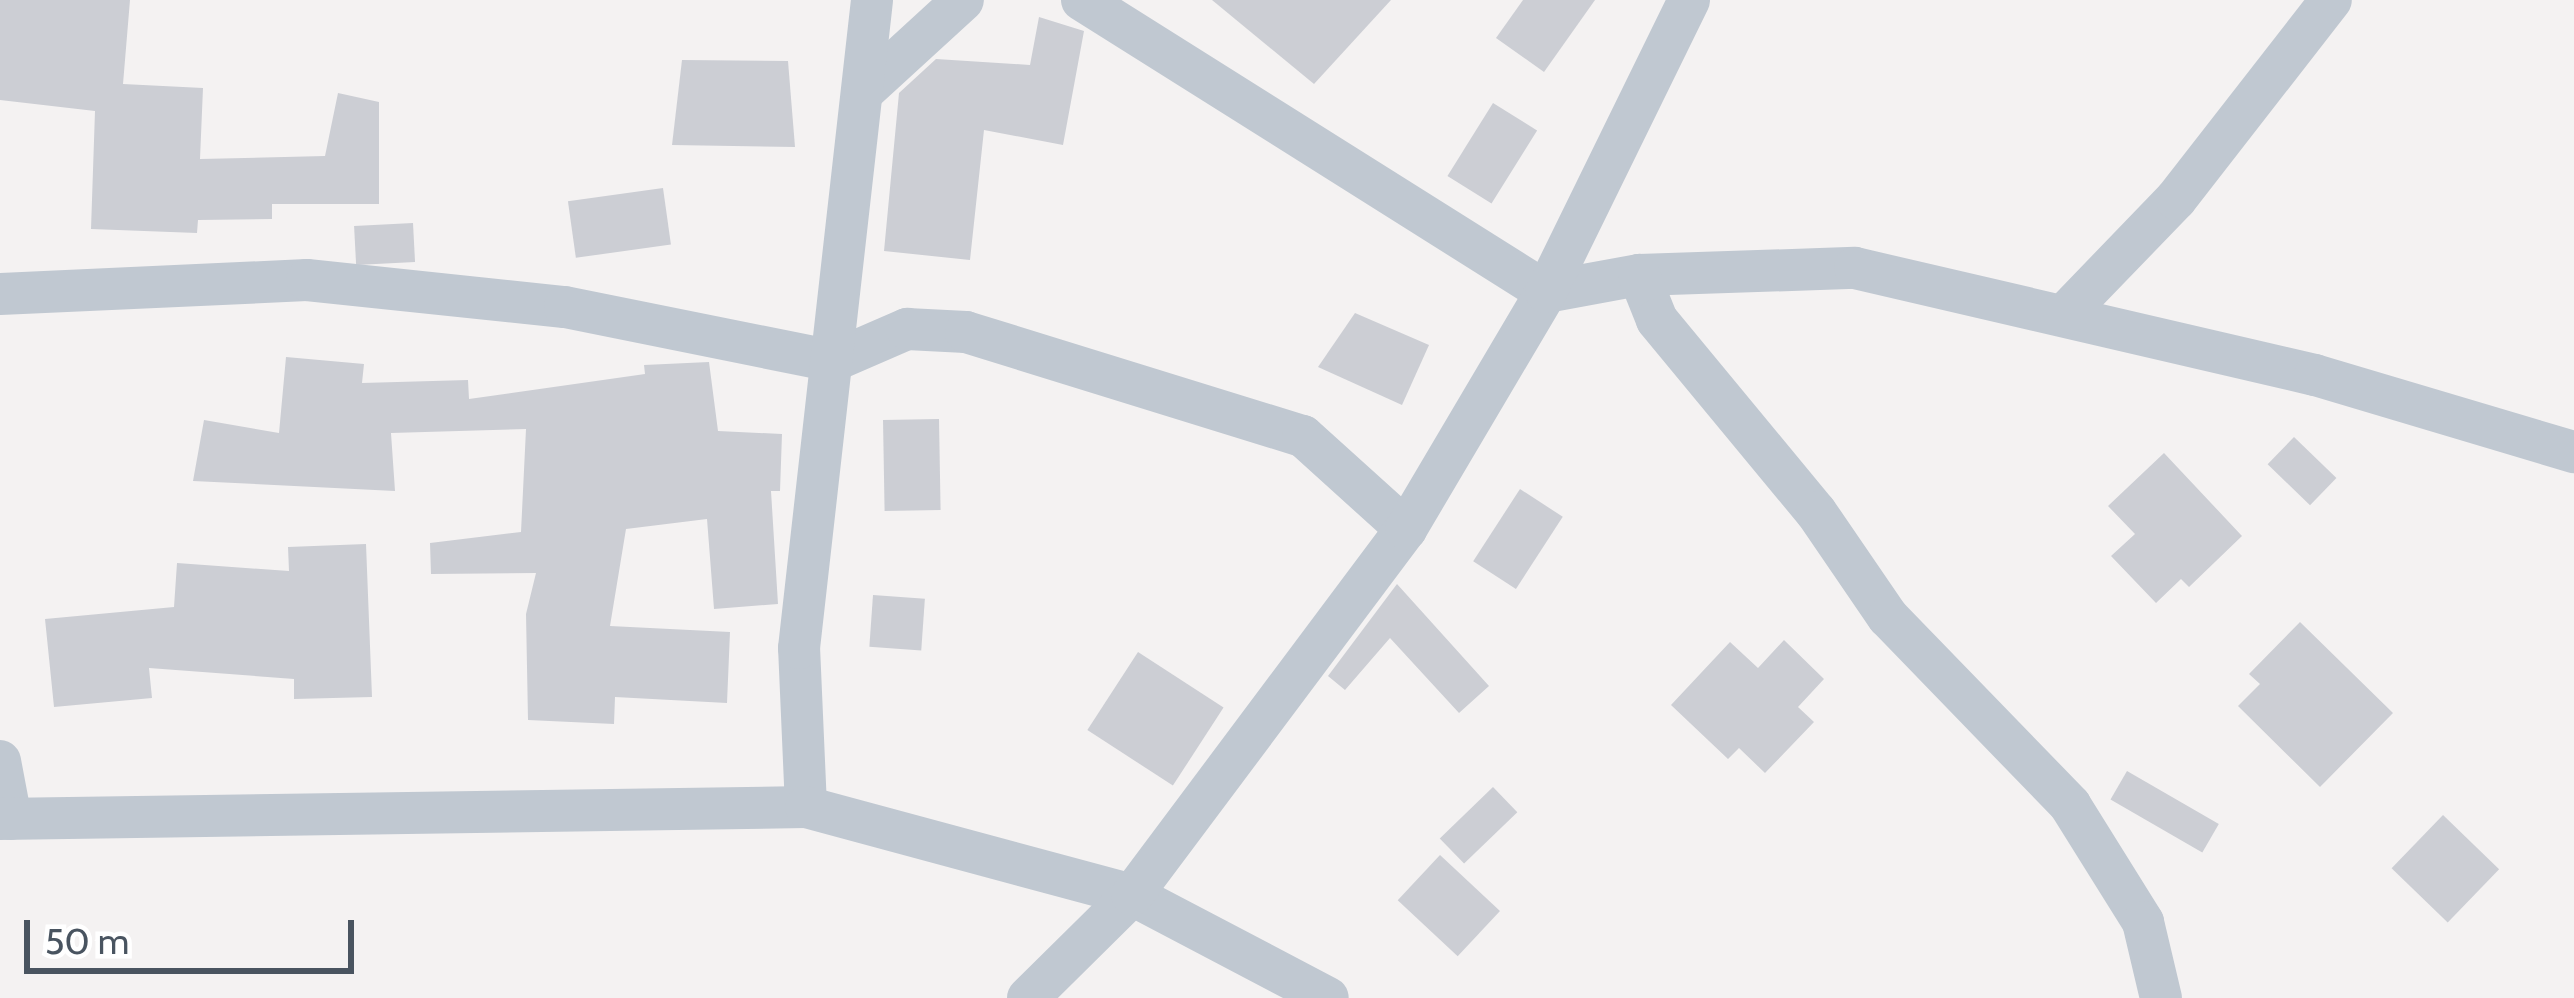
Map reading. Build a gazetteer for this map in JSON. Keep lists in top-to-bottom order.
{
  "scale_bar": "50 m"
}
